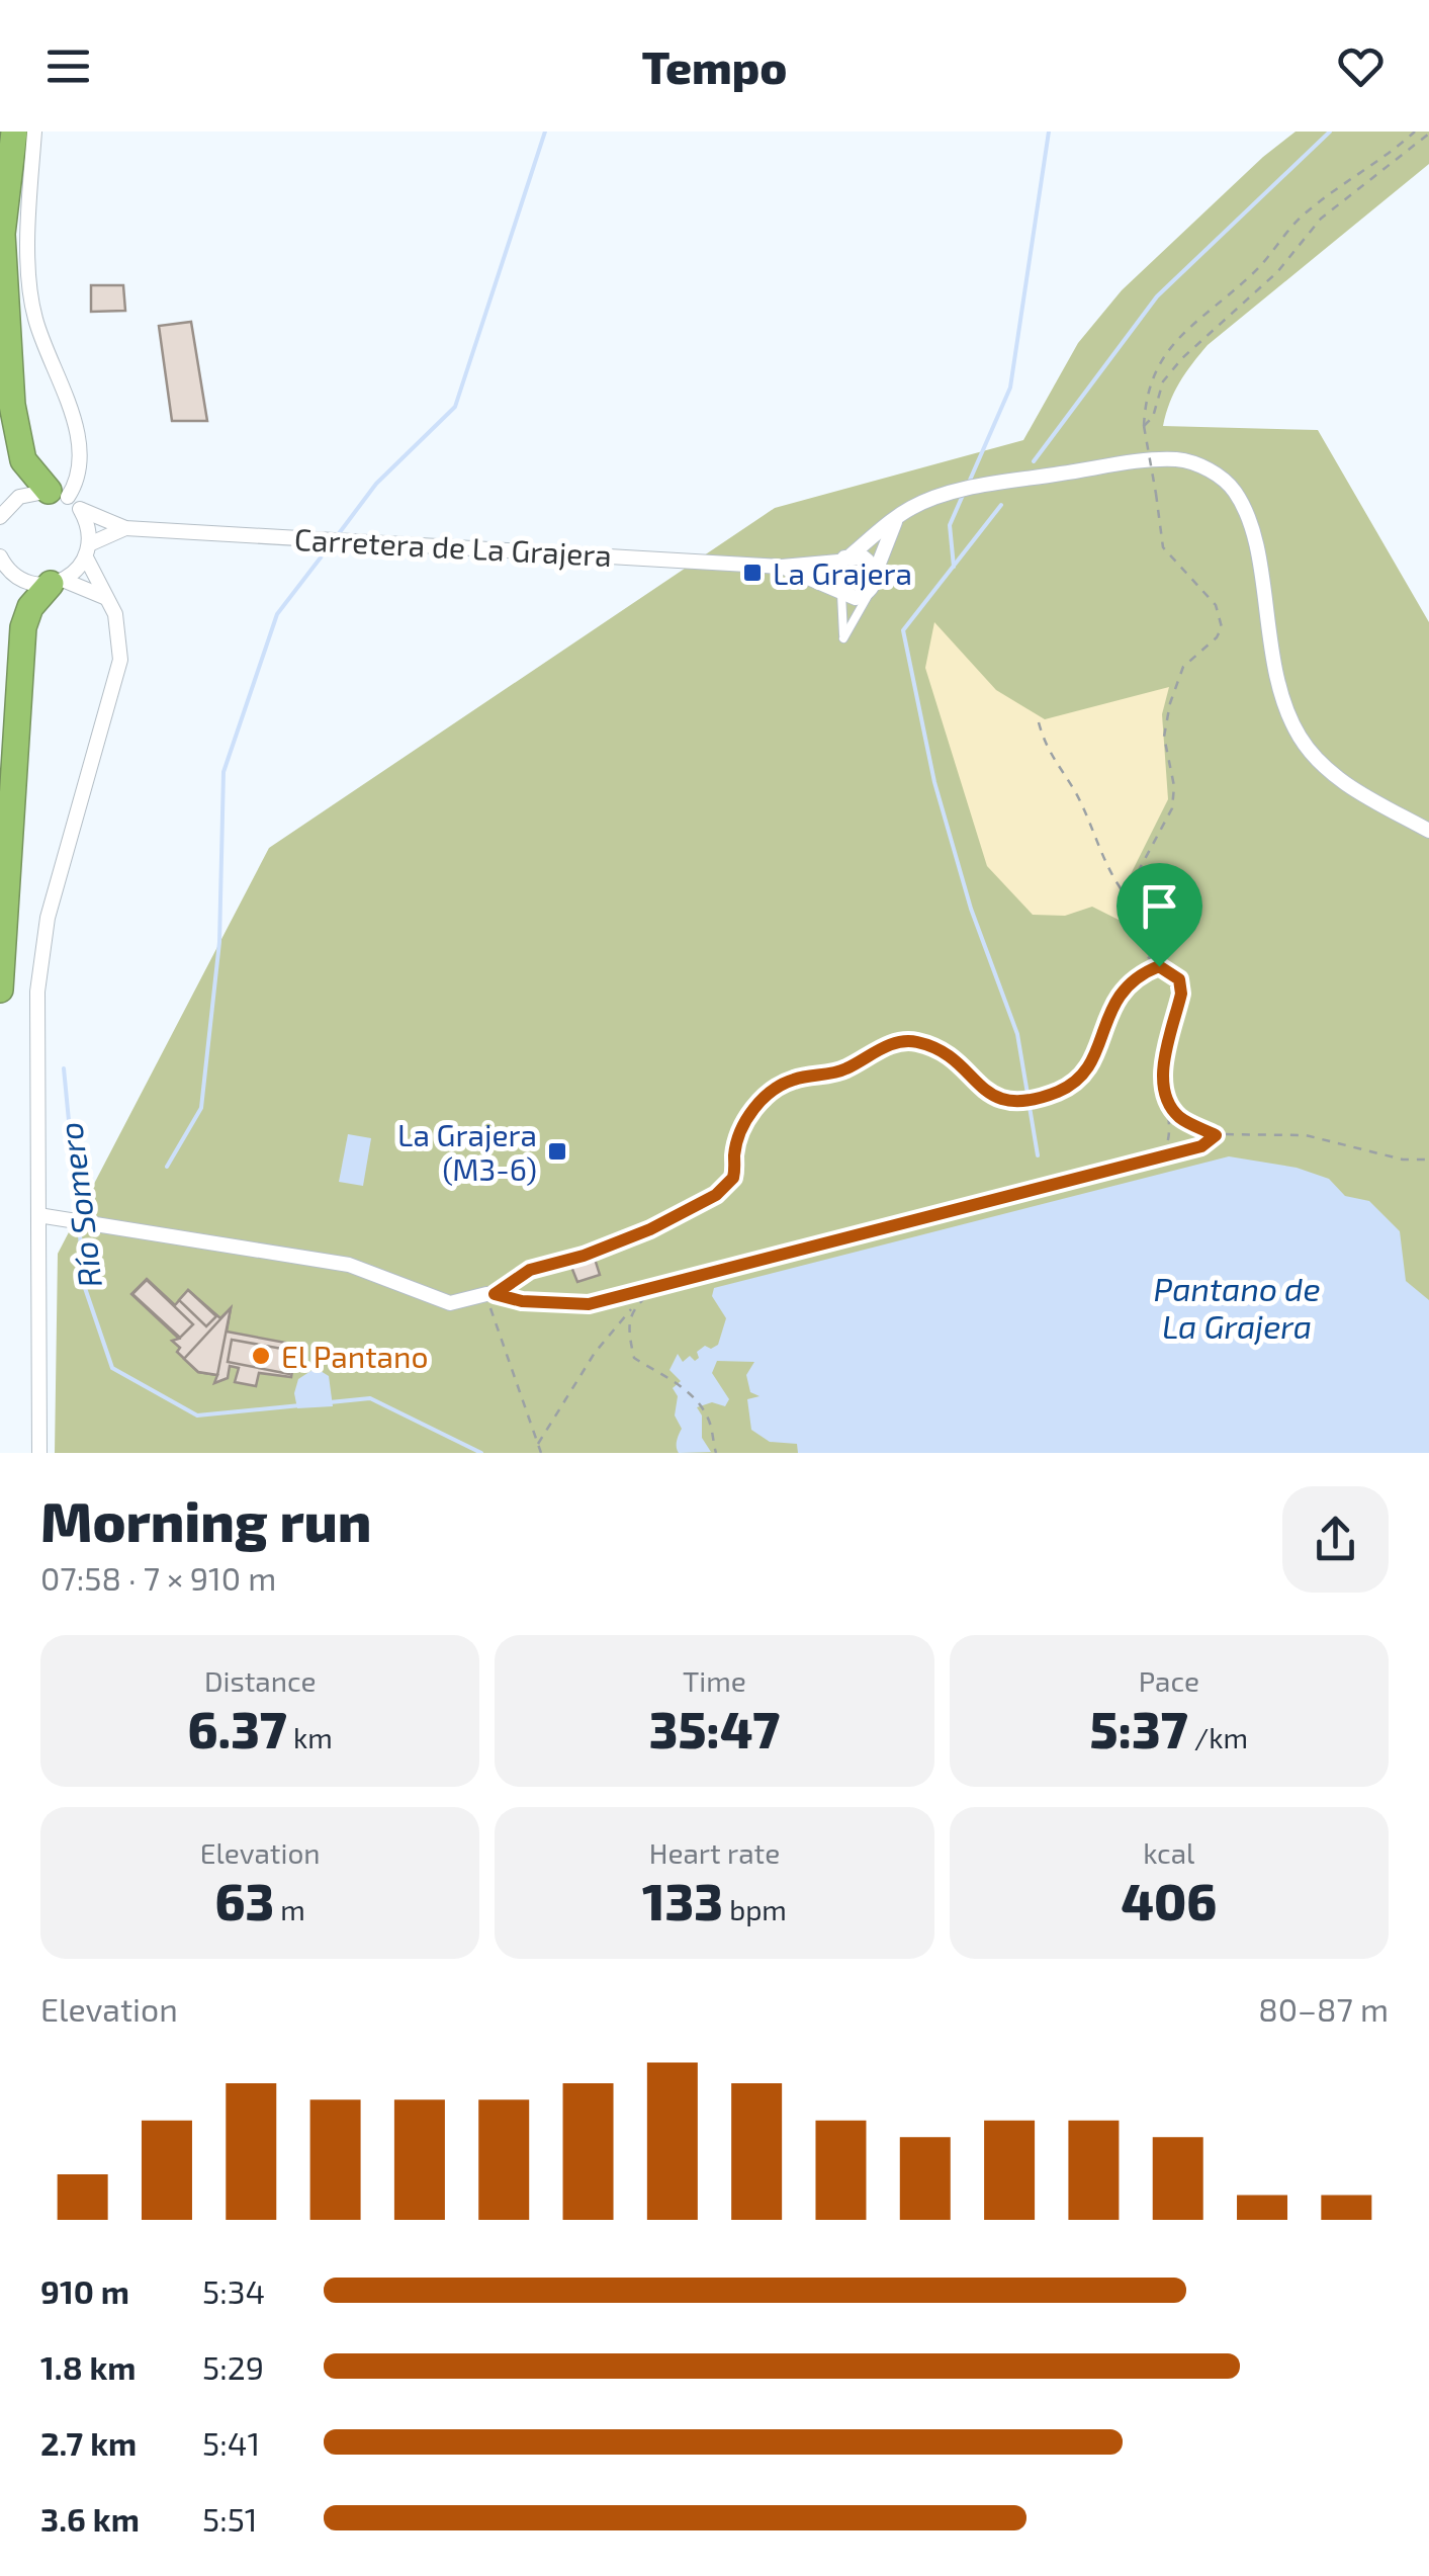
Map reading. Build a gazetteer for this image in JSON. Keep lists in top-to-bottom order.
{
  "streets": {
    "street": ["Carretera de La Grajera"]
  },
  "water": ["Río Somero", "Pantano de La Grajera"],
  "places": {
    "transit": ["La Grajera", "La Grajera (M3-6)"],
    "other": ["El Pantano"]
  },
  "page": {
    "header": "Tempo",
    "heading": ["Morning run", "07:58 · 7 × 910 m"],
    "stats": [
      ["Distance", "6.37 km"],
      ["Time", "35:47"],
      ["Pace", "5:37 /km"],
      ["Elevation", "63 m"],
      ["Heart rate", "133 bpm"],
      ["kcal", "406"]
    ],
    "chart": ["Elevation", "80–87 m"],
    "list": [
      {
        "name": "910 m",
        "note": "5:34"
      },
      {
        "name": "1.8 km",
        "note": "5:29"
      },
      {
        "name": "2.7 km",
        "note": "5:41"
      },
      {
        "name": "3.6 km",
        "note": "5:51"
      }
    ]
  }
}
